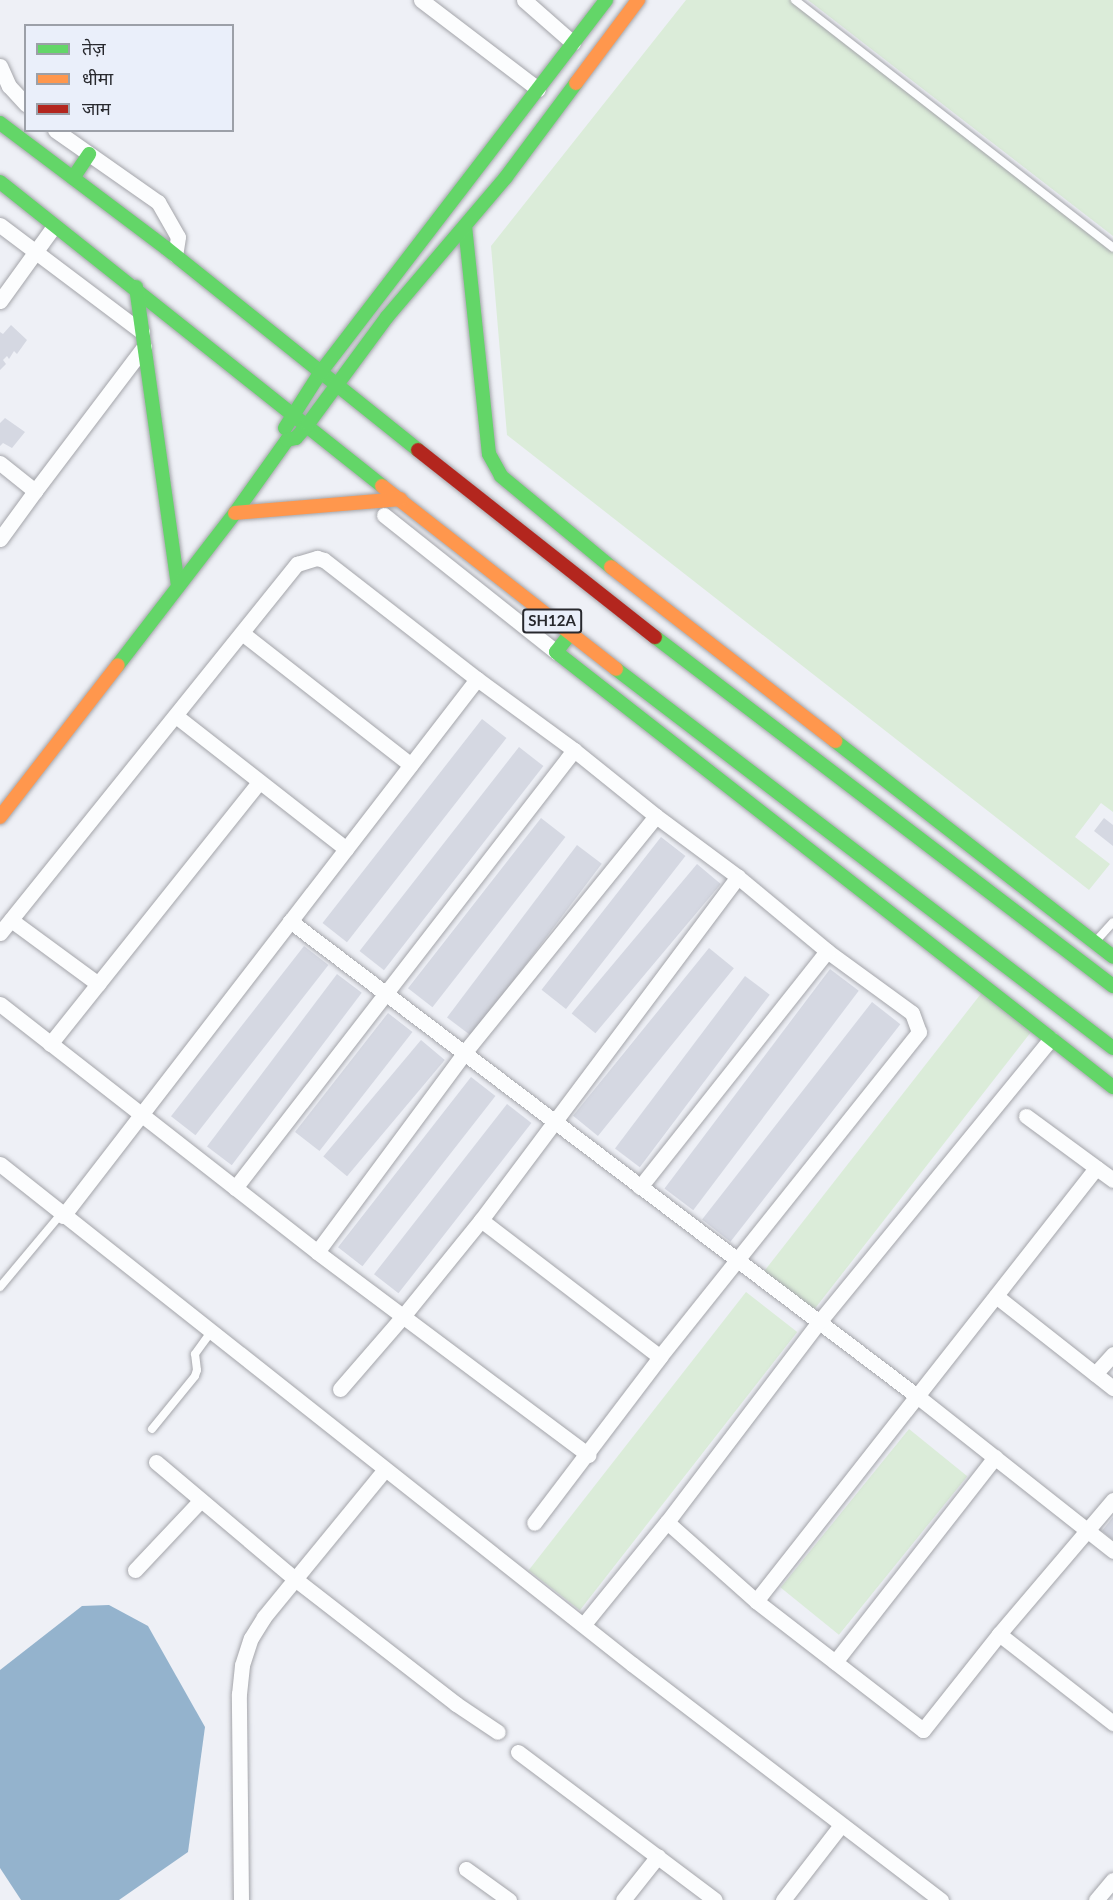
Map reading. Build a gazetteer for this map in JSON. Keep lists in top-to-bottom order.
{
  "streets": {
    "main road": ["SH12A"]
  },
  "legend": ["तेज़", "धीमा", "जाम"]
}
